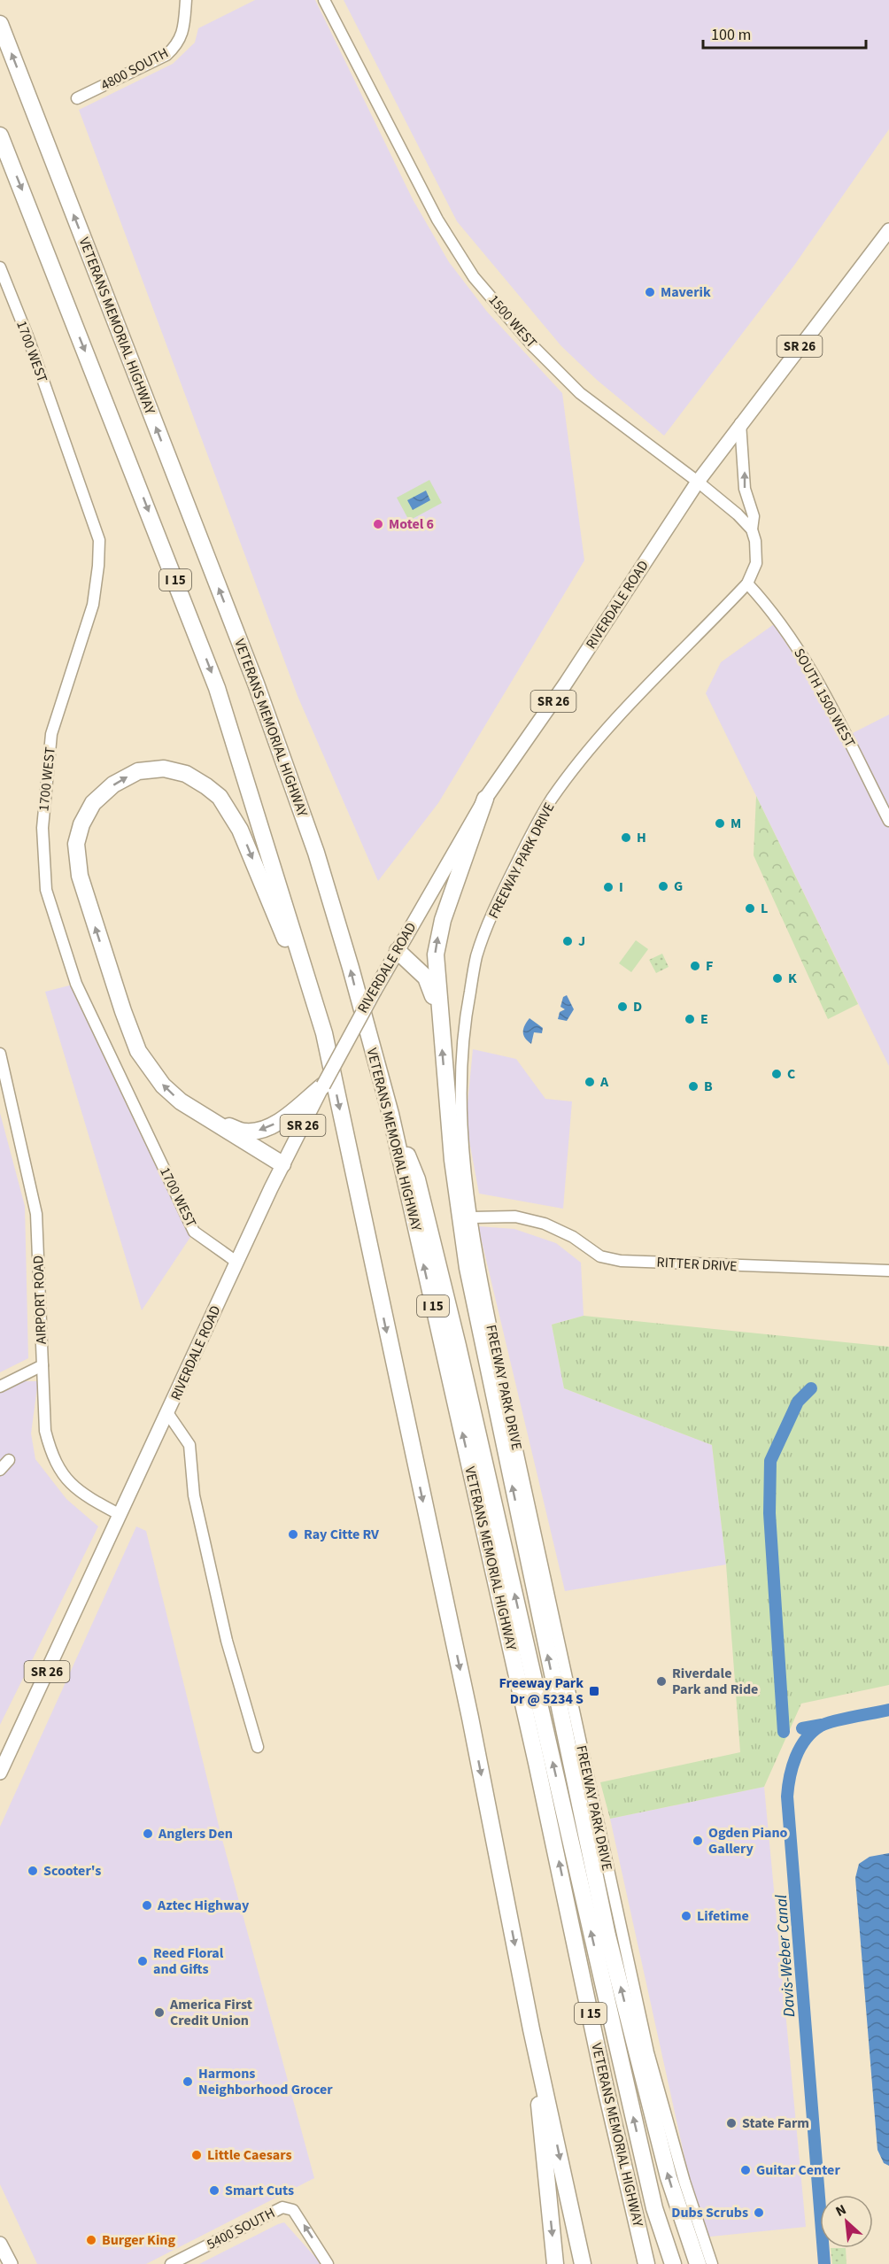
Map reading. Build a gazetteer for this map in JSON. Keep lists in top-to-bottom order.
{
  "streets": {
    "highway": ["VETERANS MEMORIAL HIGHWAY", "I 15"],
    "main road": ["SR 26", "RIVERDALE ROAD"],
    "street": [
      "4800 SOUTH",
      "1500 WEST",
      "1700 WEST",
      "SOUTH 1500 WEST",
      "FREEWAY PARK DRIVE",
      "RITTER DRIVE",
      "AIRPORT ROAD",
      "5400 SOUTH"
    ]
  },
  "crossings": [
    ["1500 WEST", "RIVERDALE ROAD"],
    ["1700 WEST", "RIVERDALE ROAD"],
    ["RIVERDALE ROAD", "AIRPORT ROAD"],
    ["SOUTH 1500 WEST", "FREEWAY PARK DRIVE"],
    ["FREEWAY PARK DRIVE", "RITTER DRIVE"]
  ],
  "water": ["Davis-Weber Canal"],
  "places": {
    "other": [
      "Maverik",
      "Motel 6",
      "M",
      "H",
      "G",
      "I",
      "L",
      "J",
      "F",
      "K",
      "D",
      "E",
      "C",
      "A",
      "B",
      "Ray Citte RV",
      "Riverdale Park and Ride",
      "Anglers Den",
      "Ogden Piano Gallery",
      "Scooter's",
      "Aztec Highway",
      "Lifetime",
      "Reed Floral and Gifts",
      "America First Credit Union",
      "Harmons Neighborhood Grocer",
      "State Farm",
      "Little Caesars",
      "Guitar Center",
      "Smart Cuts",
      "Dubs Scrubs",
      "Burger King"
    ],
    "transit": ["Freeway Park Dr @ 5234 S"]
  },
  "scale_bar": "100 m",
  "north": "top left"
}
